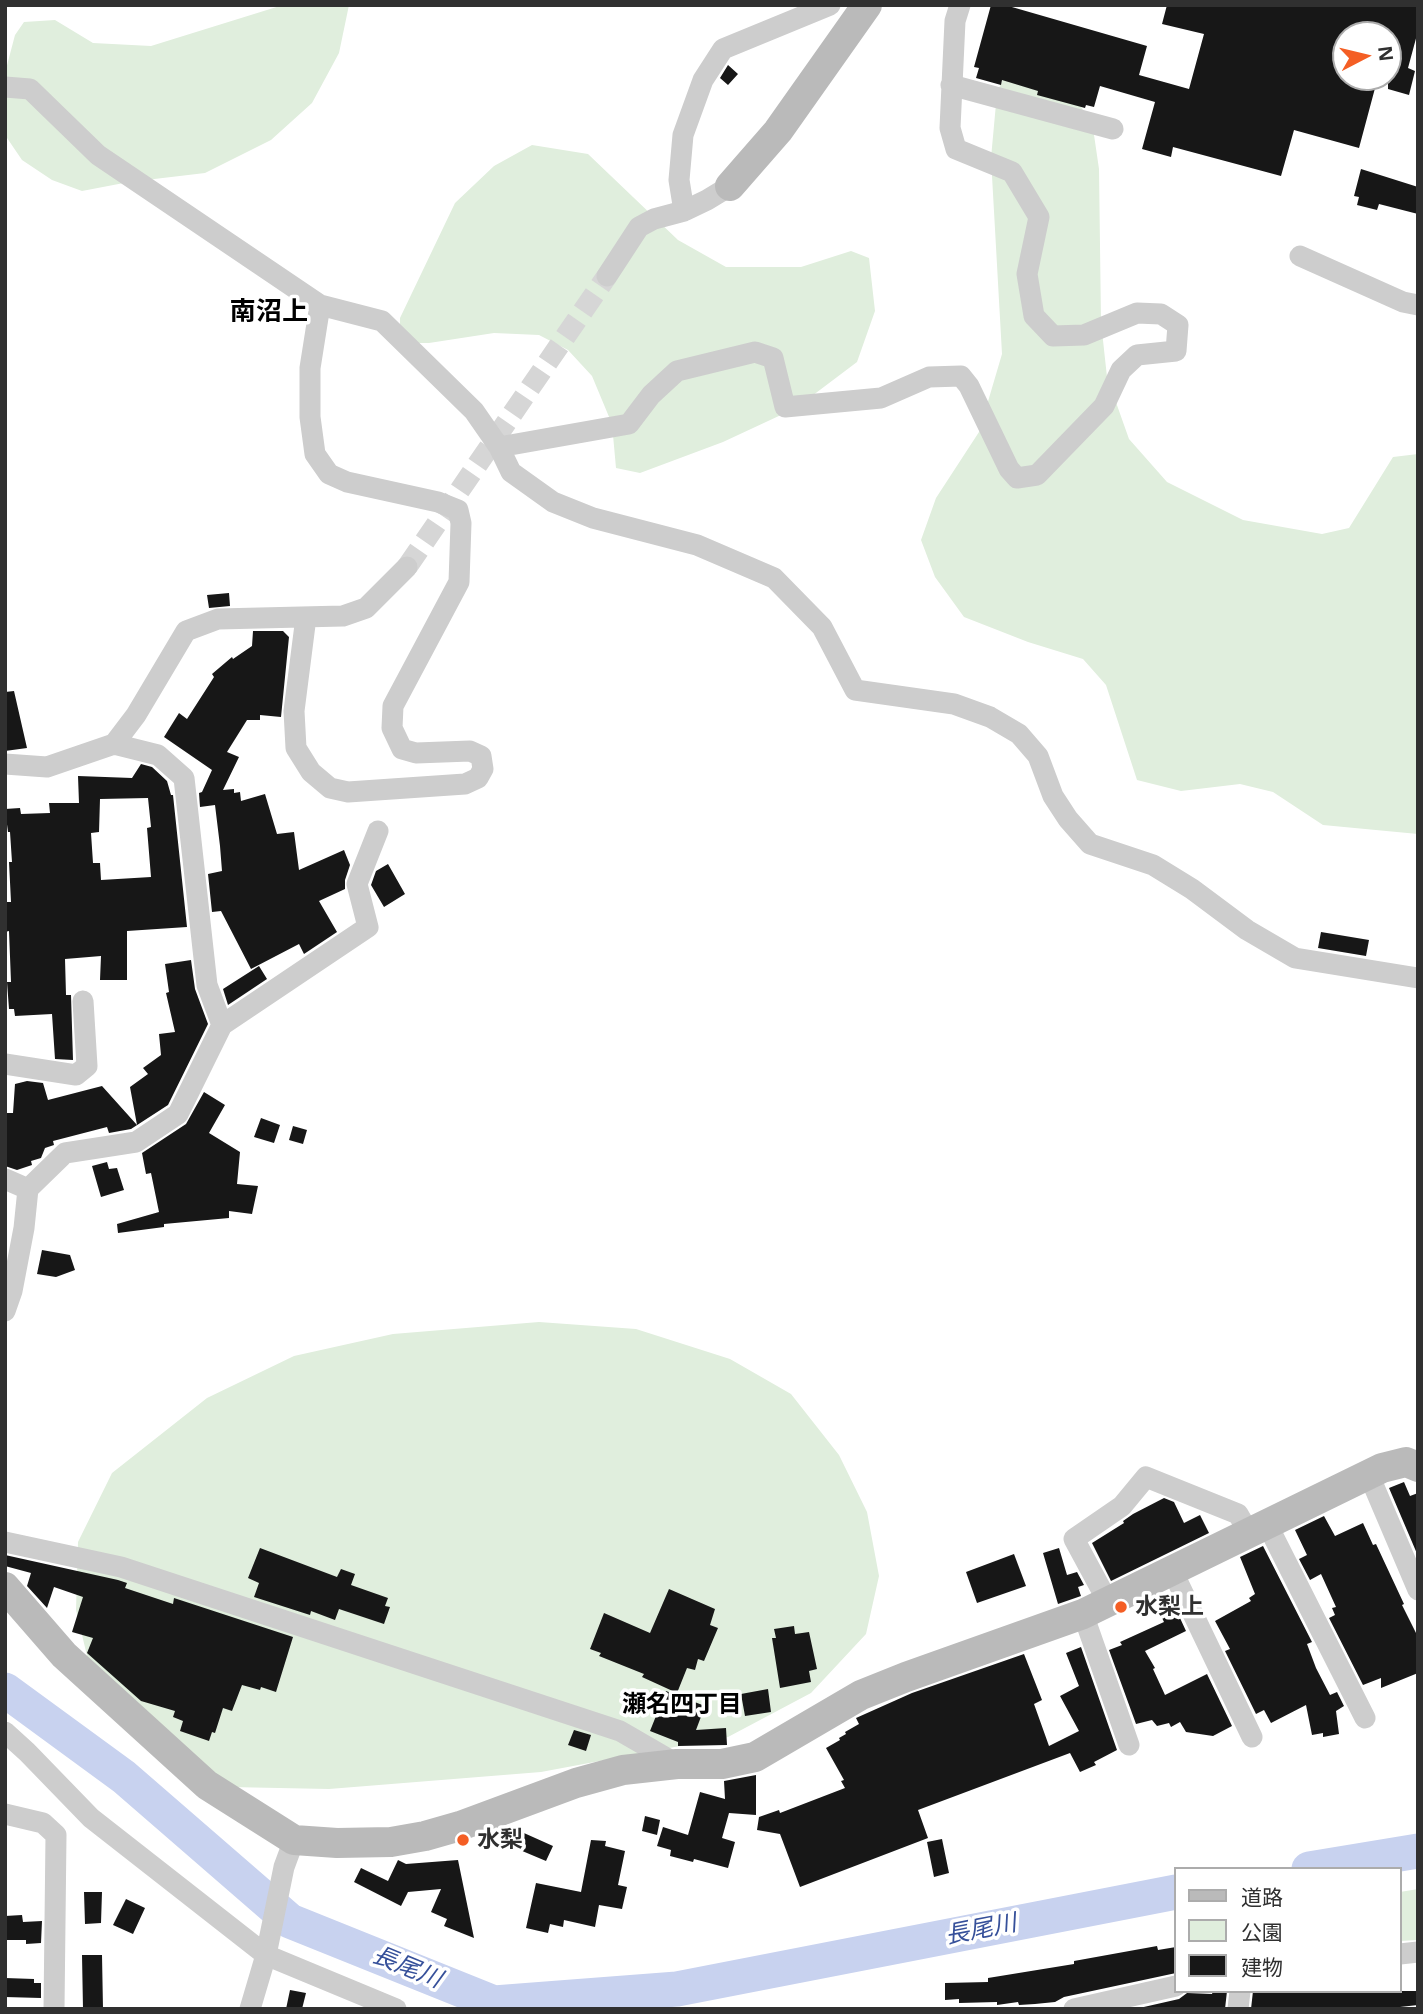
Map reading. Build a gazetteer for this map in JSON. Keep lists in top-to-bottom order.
{
  "districts": ["南沼上", "瀬名四丁目"],
  "water": ["長尾川"],
  "places": ["水梨上", "水梨"],
  "legend": ["道路", "公園", "建物"],
  "north": "right"
}
